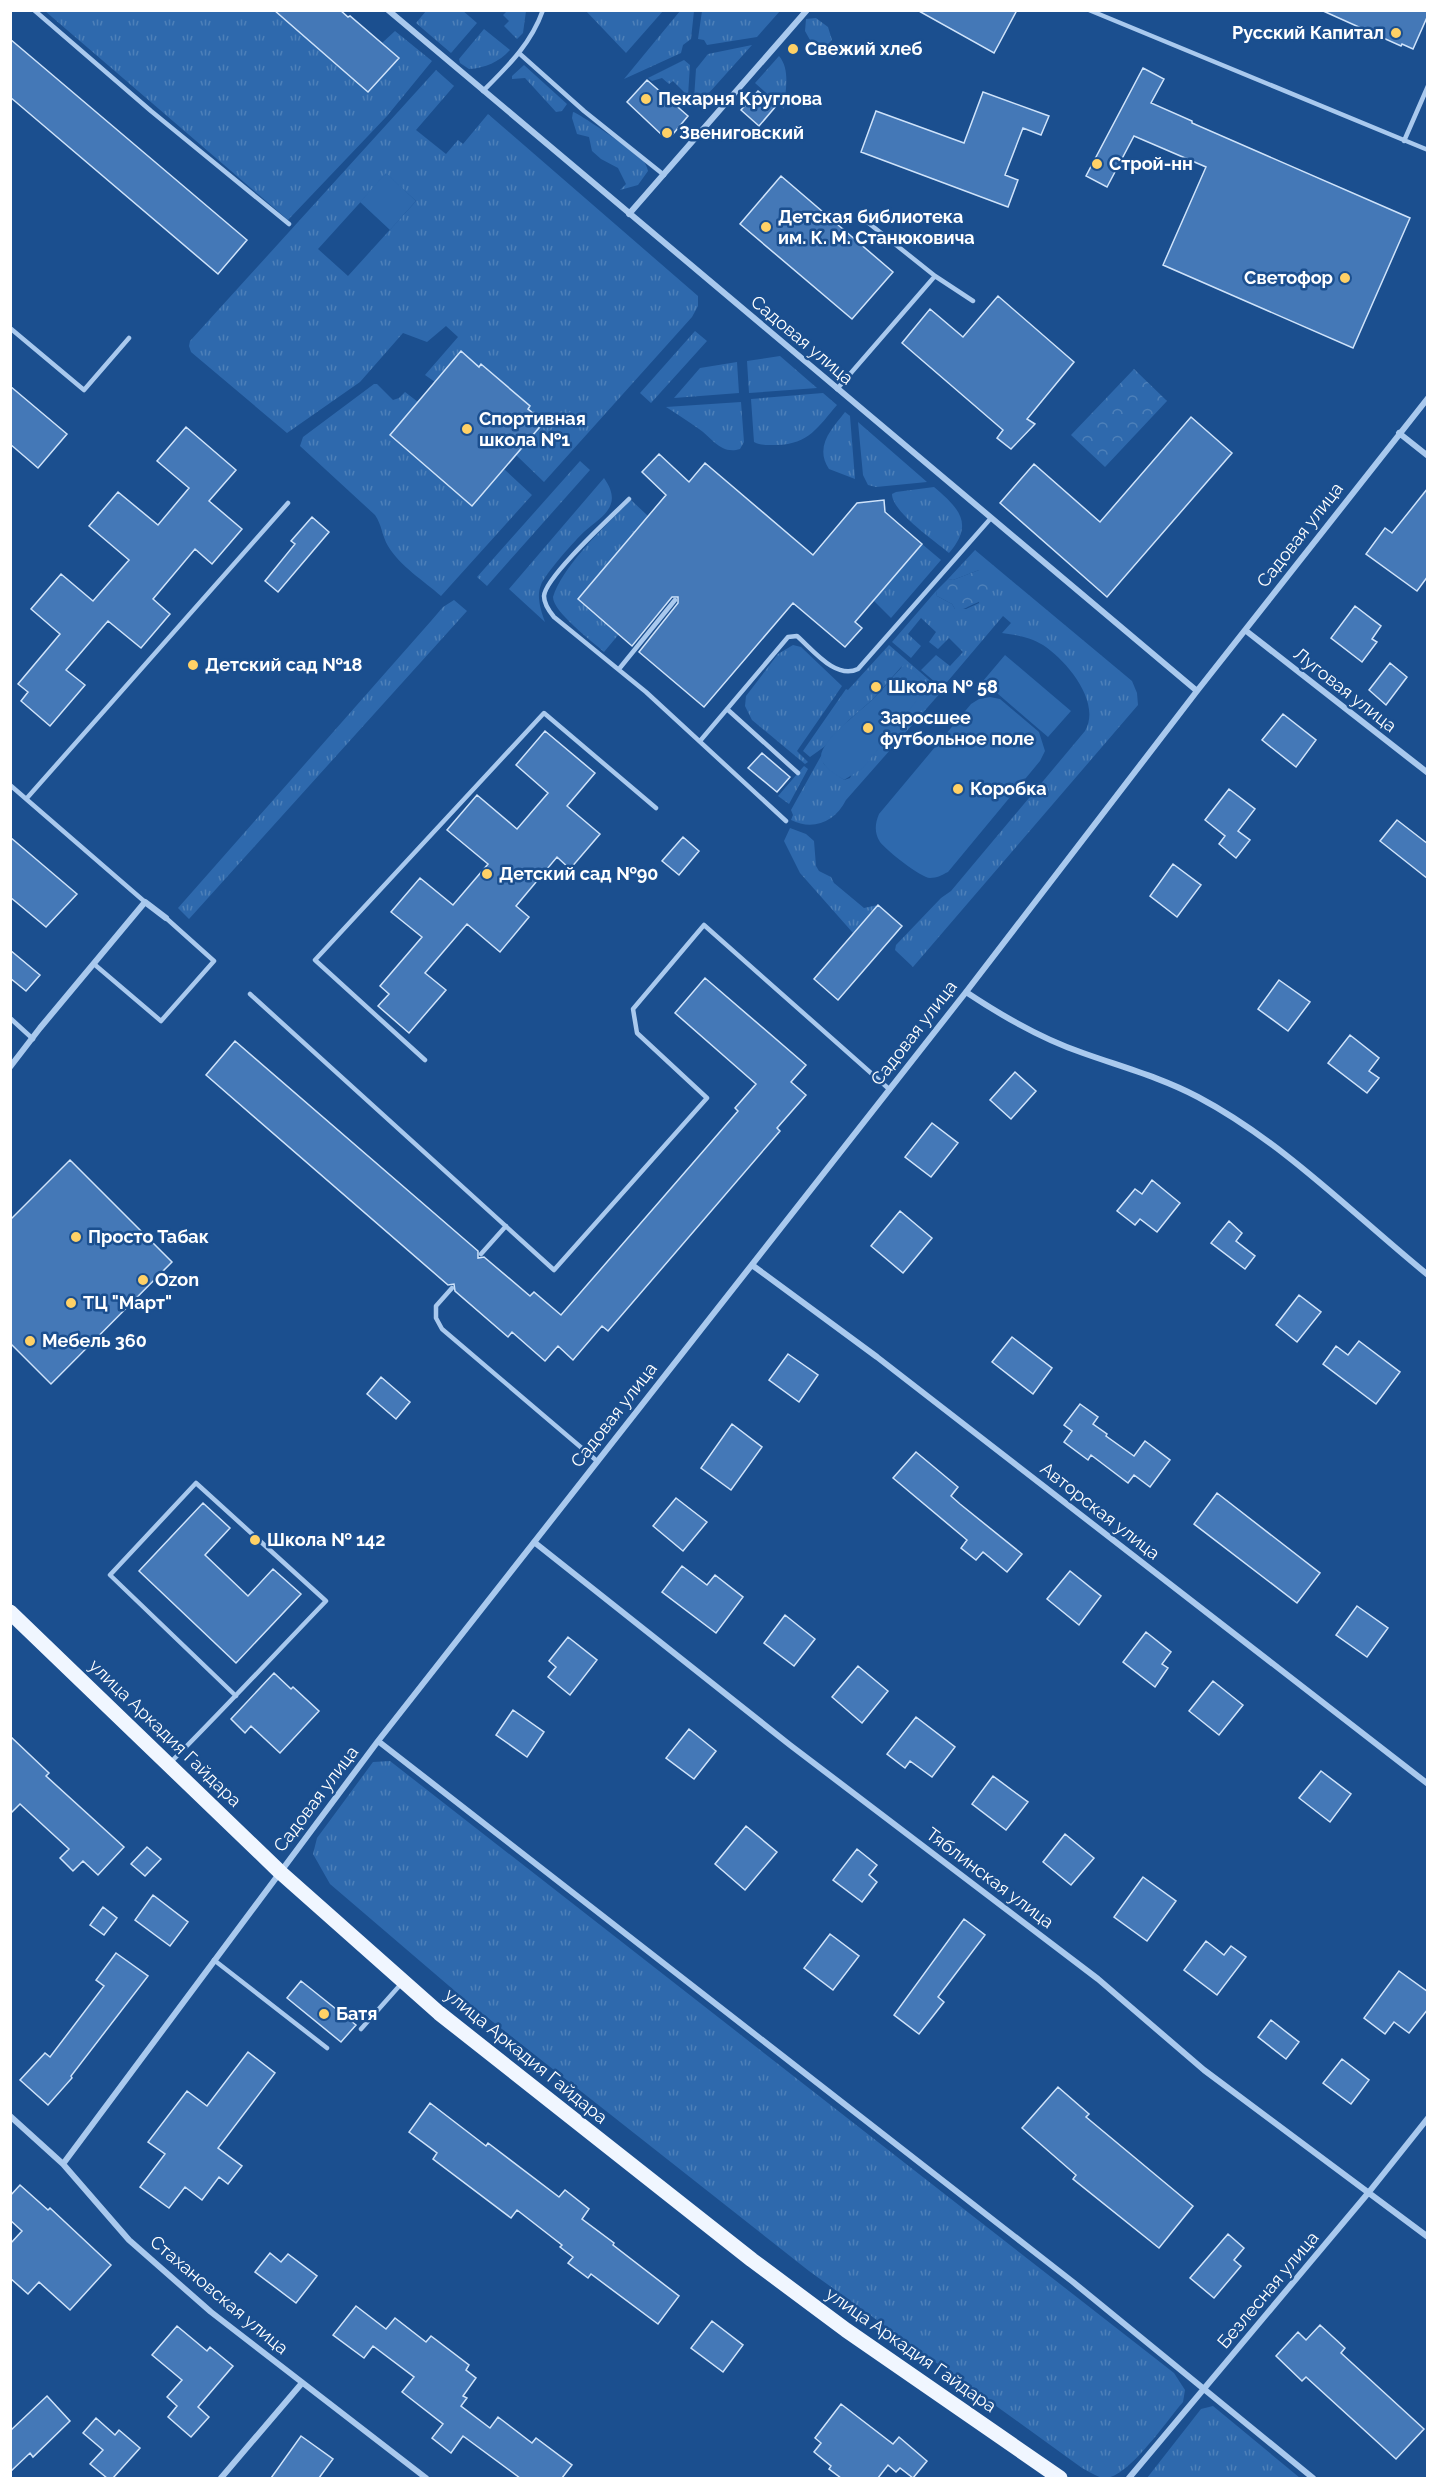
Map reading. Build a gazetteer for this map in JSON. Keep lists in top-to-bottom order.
{
  "streets": {
    "main road": ["улица Аркадия Гайдара"],
    "street": [
      "Садовая улица",
      "Луговая улица",
      "Авторская улица",
      "Тяблинская улица",
      "Безлесная улица",
      "Стахановская улица"
    ]
  },
  "crossings": [
    ["Садовая улица", "Луговая улица"],
    ["Садовая улица", "Авторская улица"],
    ["Садовая улица", "улица Аркадия Гайдара"],
    ["Садовая улица", "Тяблинская улица"],
    ["Садовая улица", "Стахановская улица"],
    ["Тяблинская улица", "Безлесная улица"]
  ],
  "places": [
    "Русский Капитал",
    "Свежий хлеб",
    "Пекарня Круглова",
    "Звениговский",
    "Строй-нн",
    "Детская библиотека им. К. М. Станюковича",
    "Светофор",
    "Спортивная школа №1",
    "Детский сад №18",
    "Школа № 58",
    "Заросшее футбольное поле",
    "Коробка",
    "Детский сад №90",
    "Просто Табак",
    "Ozon",
    "ТЦ \"Март\"",
    "Мебель 360",
    "Школа № 142",
    "Батя"
  ]
}
